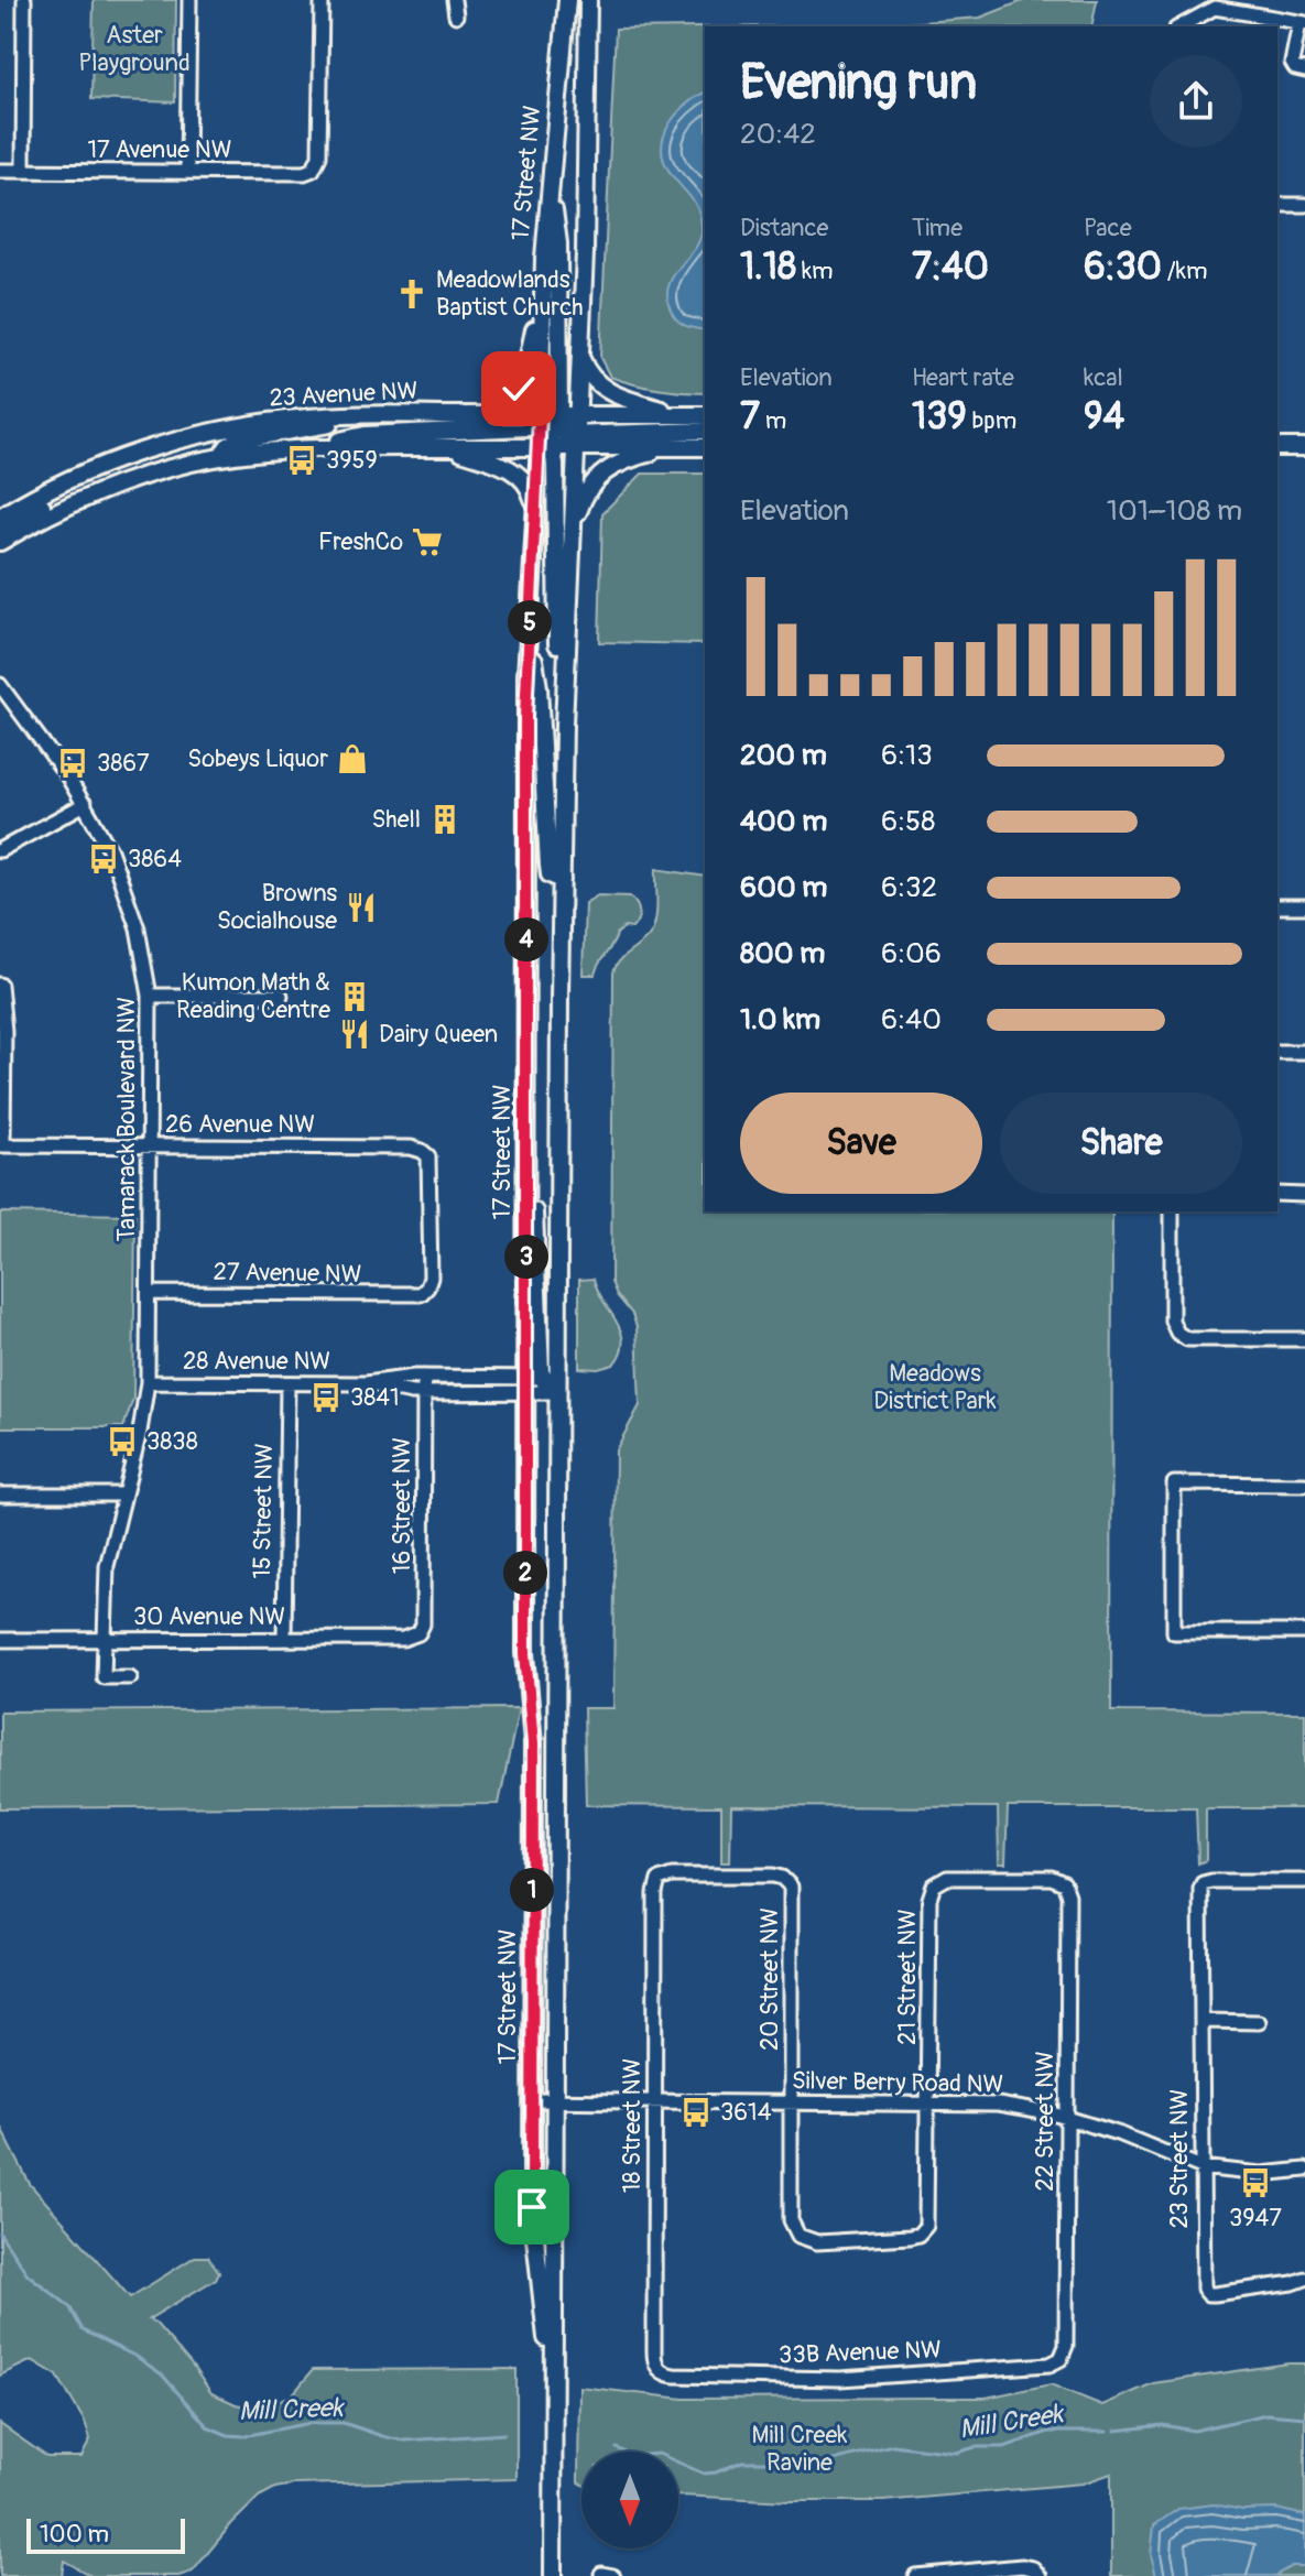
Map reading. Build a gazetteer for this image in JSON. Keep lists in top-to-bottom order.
{
  "streets": {
    "main road": ["17 Street NW", "23 Avenue NW"],
    "street": [
      "17 Avenue NW",
      "Tamarack Boulevard NW",
      "26 Avenue NW",
      "27 Avenue NW",
      "28 Avenue NW",
      "16 Street NW",
      "15 Street NW",
      "30 Avenue NW",
      "21 Street NW",
      "20 Street NW",
      "Silver Berry Road NW",
      "22 Street NW",
      "18 Street NW",
      "23 Street NW",
      "33B Avenue NW"
    ]
  },
  "crossings": [
    ["17 Street NW", "23 Avenue NW"],
    ["17 Street NW", "28 Avenue NW"],
    ["17 Street NW", "Silver Berry Road NW"],
    ["Tamarack Boulevard NW", "26 Avenue NW"],
    ["Tamarack Boulevard NW", "27 Avenue NW"],
    ["Tamarack Boulevard NW", "28 Avenue NW"],
    ["Tamarack Boulevard NW", "30 Avenue NW"],
    ["26 Avenue NW", "27 Avenue NW"],
    ["28 Avenue NW", "16 Street NW"],
    ["28 Avenue NW", "15 Street NW"],
    ["16 Street NW", "30 Avenue NW"],
    ["15 Street NW", "30 Avenue NW"],
    ["21 Street NW", "20 Street NW"],
    ["21 Street NW", "Silver Berry Road NW"],
    ["21 Street NW", "22 Street NW"],
    ["20 Street NW", "Silver Berry Road NW"],
    ["20 Street NW", "18 Street NW"],
    ["Silver Berry Road NW", "22 Street NW"],
    ["Silver Berry Road NW", "18 Street NW"],
    ["Silver Berry Road NW", "23 Street NW"],
    ["22 Street NW", "33B Avenue NW"],
    ["18 Street NW", "33B Avenue NW"]
  ],
  "water": ["Mill Creek"],
  "parks": ["Aster Playground", "Meadows District Park", "Mill Creek Ravine"],
  "places": {
    "church": ["Meadowlands Baptist Church"],
    "bus stop": [
      "3959",
      "3867",
      "3864",
      "3841",
      "3838",
      "3614",
      "3947"
    ],
    "supermarket": ["FreshCo"],
    "shop": ["Sobeys Liquor"],
    "building": ["Shell", "Kumon Math & Reading Centre"],
    "restaurant": ["Browns Socialhouse", "Dairy Queen"]
  },
  "scale_bar": "100 m",
  "north": "bottom",
  "page": {
    "heading": ["Evening run", "20:42"],
    "stats": [
      ["Distance", "1.18 km"],
      ["Time", "7:40"],
      ["Pace", "6:30 /km"],
      ["Elevation", "7 m"],
      ["Heart rate", "139 bpm"],
      ["kcal", "94"]
    ],
    "chart": ["Elevation", "101–108 m"],
    "pins": [
      "5",
      "4",
      "3",
      "2",
      "1"
    ],
    "list": [
      {
        "name": "200 m",
        "note": "6:13"
      },
      {
        "name": "400 m",
        "note": "6:58"
      },
      {
        "name": "600 m",
        "note": "6:32"
      },
      {
        "name": "800 m",
        "note": "6:06"
      },
      {
        "name": "1.0 km",
        "note": "6:40"
      }
    ],
    "buttons": ["Save", "Share"],
    "scale": "100 m"
  }
}
